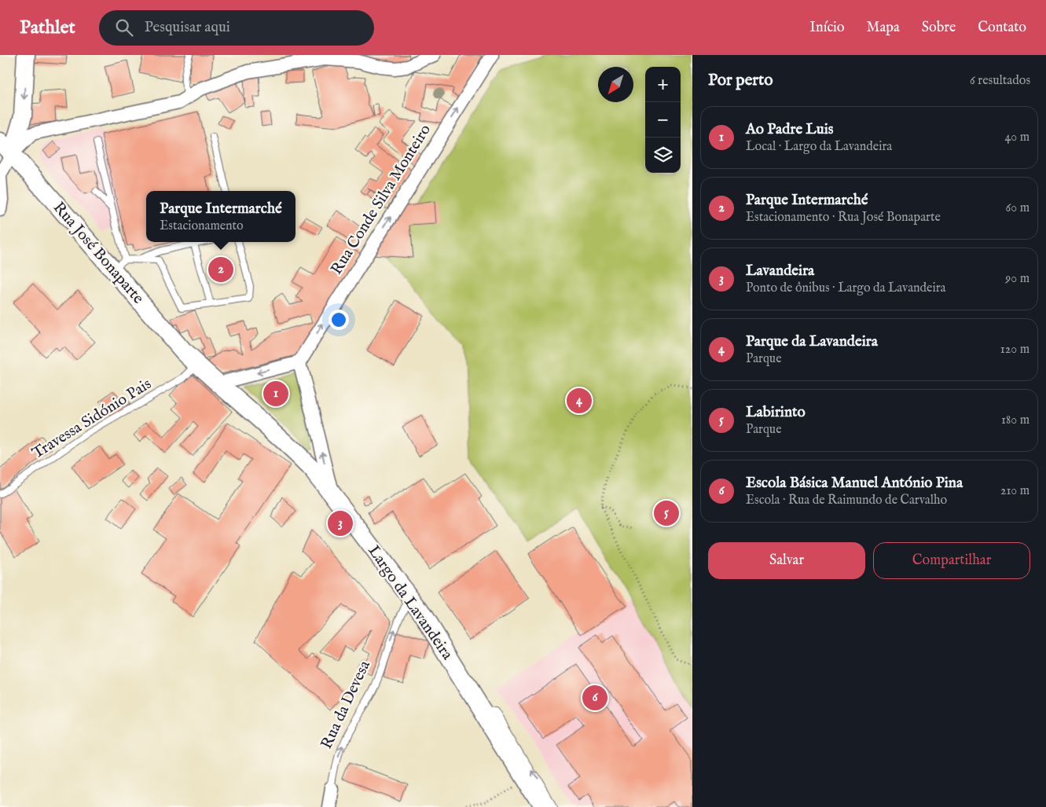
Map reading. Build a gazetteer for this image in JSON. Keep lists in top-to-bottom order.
{
  "streets": {
    "main road": ["Rua José Bonaparte", "Largo da Lavandeira"],
    "street": ["Rua Conde Silva Monteiro", "Rua da Devesa"],
    "lane": ["Travessa Sidónio Pais"]
  },
  "crossings": [
    ["Rua Conde Silva Monteiro", "Largo da Lavandeira"],
    ["Rua José Bonaparte", "Travessa Sidónio Pais"],
    ["Rua José Bonaparte", "Largo da Lavandeira"],
    ["Travessa Sidónio Pais", "Largo da Lavandeira"],
    ["Largo da Lavandeira", "Rua da Devesa"]
  ],
  "one_way": ["Rua Conde Silva Monteiro", "Rua da Devesa"],
  "north": "bottom left",
  "page": {
    "header": "Pathlet",
    "search": "Pesquisar aqui",
    "nav": [
      "Início",
      "Mapa",
      "Sobre",
      "Contato"
    ],
    "heading": ["Por perto", "6 resultados"],
    "map_buttons": ["+", "−"],
    "list": [
      {
        "mark": "1",
        "name": "Ao Padre Luis",
        "note": "Local · Largo da Lavandeira",
        "value": "40 m"
      },
      {
        "mark": "2",
        "name": "Parque Intermarché",
        "note": "Estacionamento · Rua José Bonaparte",
        "value": "60 m"
      },
      {
        "mark": "3",
        "name": "Lavandeira",
        "note": "Ponto de ônibus · Largo da Lavandeira",
        "value": "90 m"
      },
      {
        "mark": "4",
        "name": "Parque da Lavandeira",
        "note": "Parque",
        "value": "120 m"
      },
      {
        "mark": "5",
        "name": "Labirinto",
        "note": "Parque",
        "value": "180 m"
      },
      {
        "mark": "6",
        "name": "Escola Básica Manuel António Pina",
        "note": "Escola · Rua de Raimundo de Carvalho",
        "value": "210 m"
      }
    ],
    "popup": ["Parque Intermarché", "Estacionamento"],
    "pins": [
      "2",
      "1",
      "4",
      "5",
      "3",
      "6"
    ],
    "buttons": ["Salvar", "Compartilhar"]
  }
}
